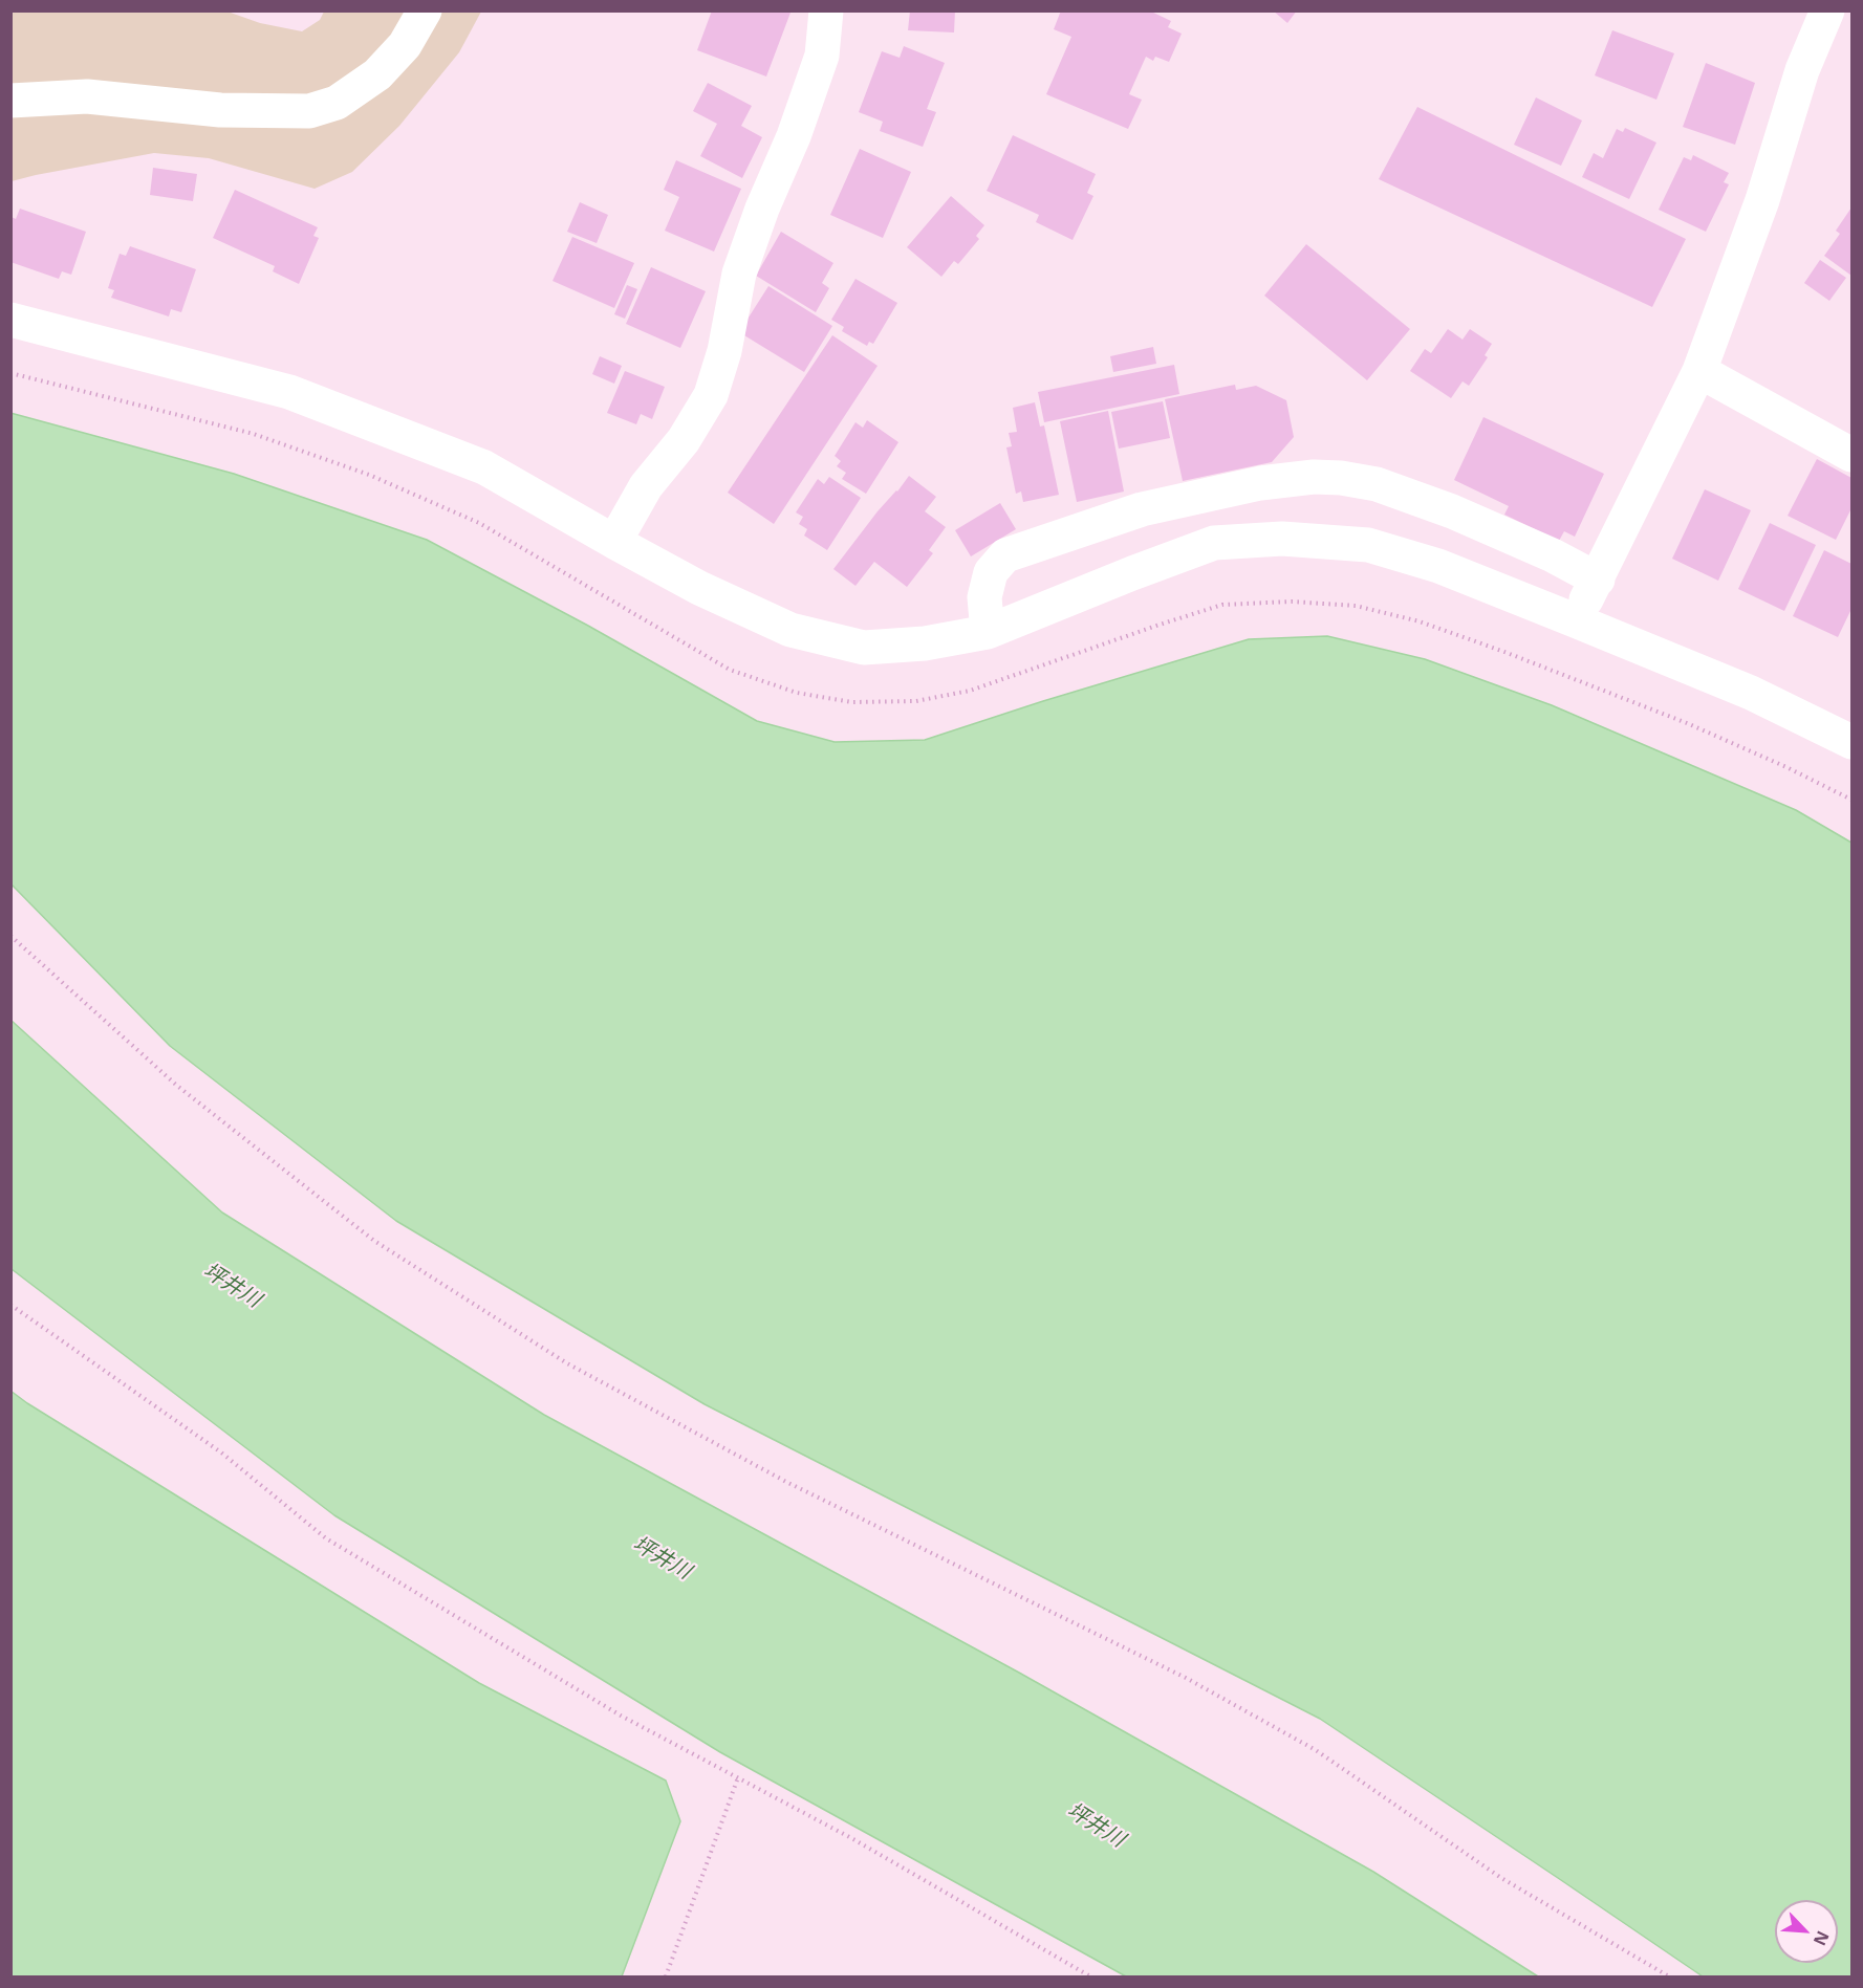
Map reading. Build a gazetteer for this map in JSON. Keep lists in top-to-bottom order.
{
  "water": ["坪井川"],
  "north": "bottom right"
}
